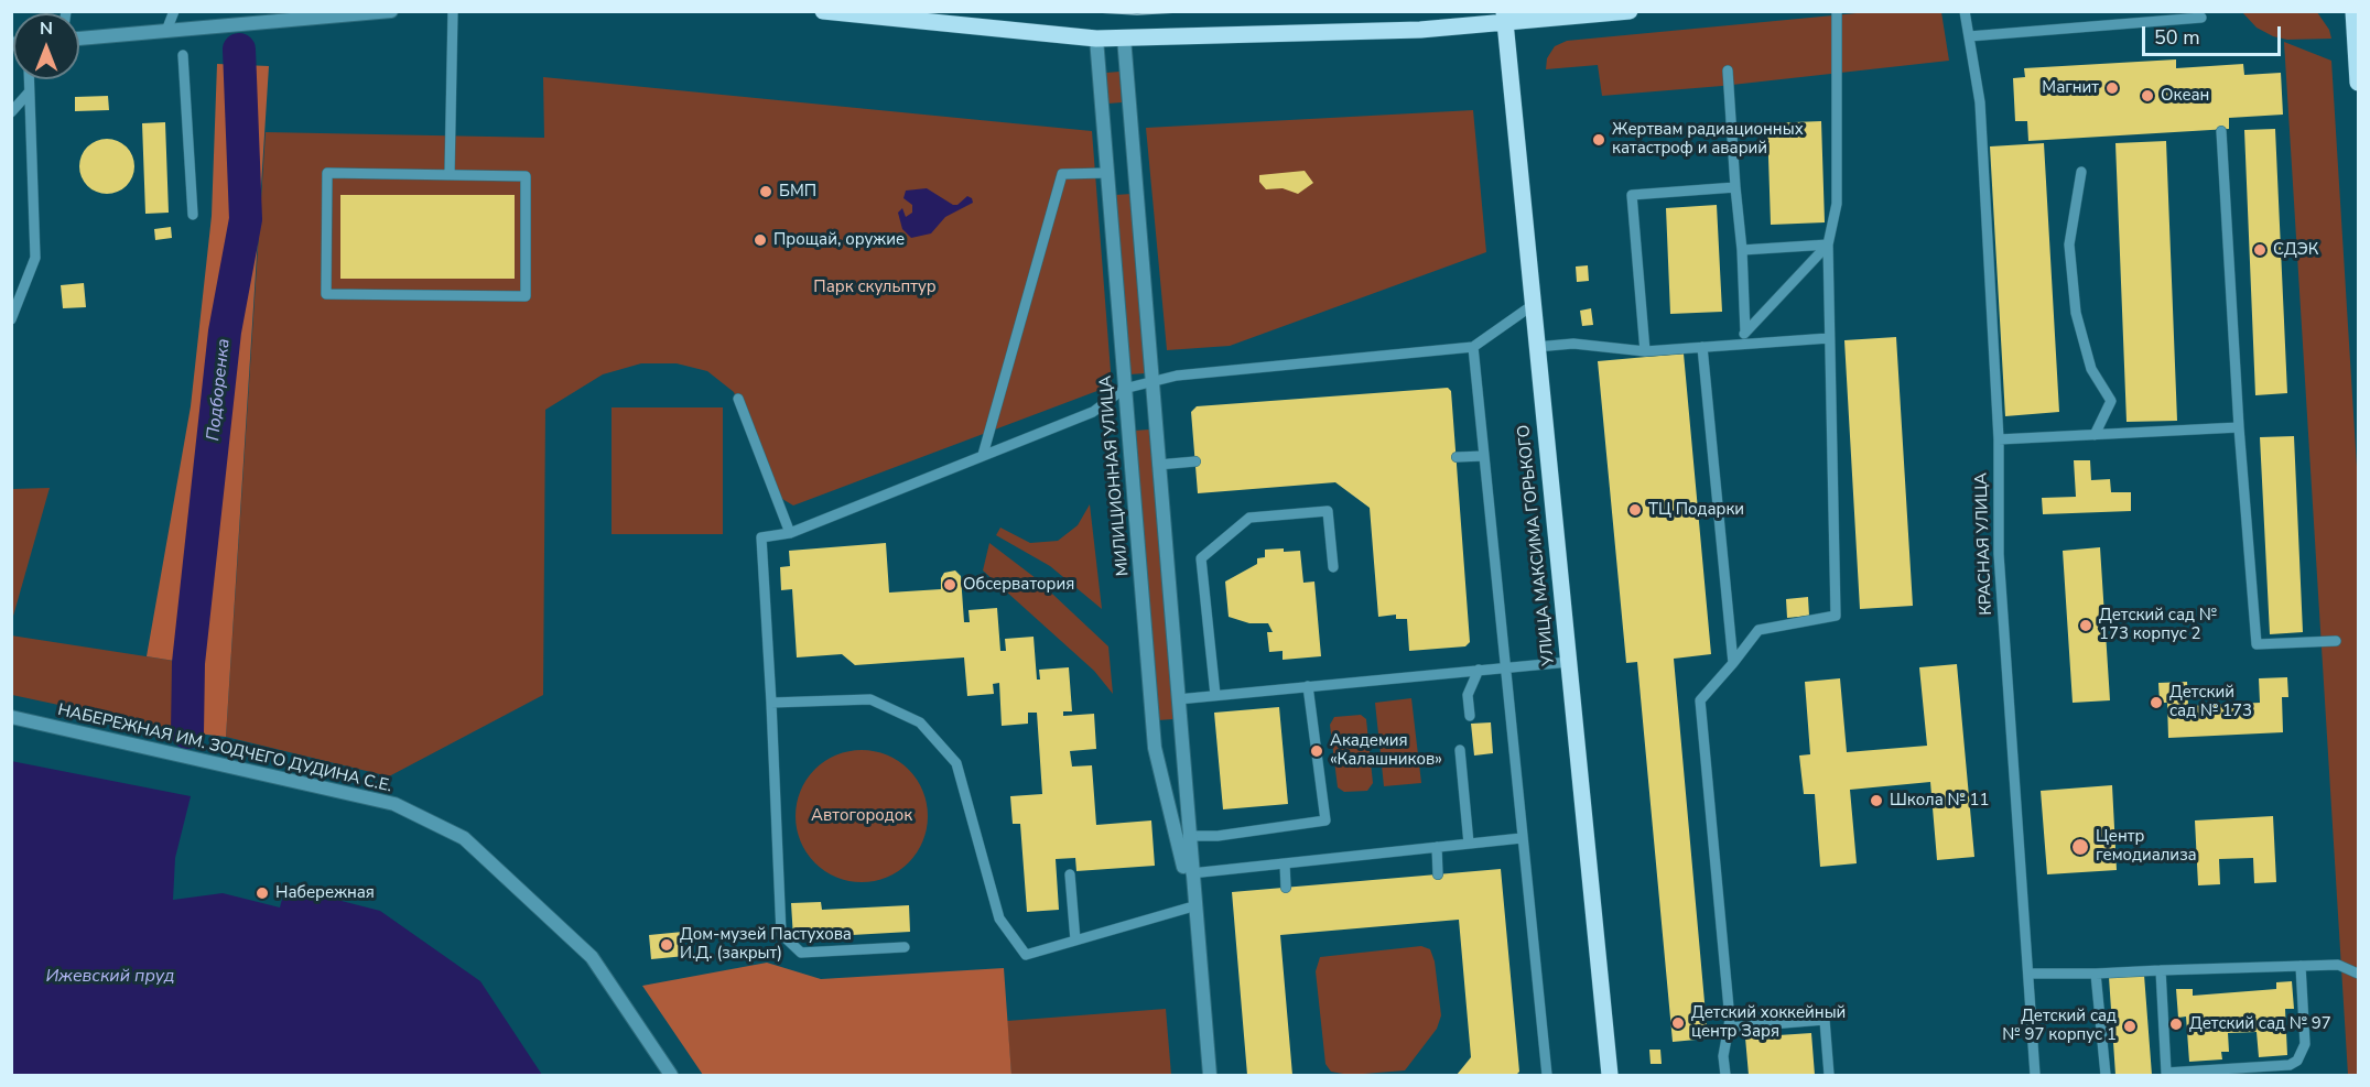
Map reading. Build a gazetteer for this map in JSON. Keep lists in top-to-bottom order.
{
  "streets": {
    "main road": ["УЛИЦА МАКСИМА ГОРЬКОГО"],
    "street": ["МИЛИЦИОННАЯ УЛИЦА", "НАБЕРЕЖНАЯ ИМ. ЗОДЧЕГО ДУДИНА С.Е."],
    "lane": ["КРАСНАЯ УЛИЦА"]
  },
  "water": ["Подборенка", "Ижевский пруд"],
  "parks": ["Парк скульптур", "Автогородок"],
  "places": [
    "Магнит",
    "Океан",
    "Жертвам радиационных катастроф и аварий",
    "БМП",
    "Прощай, оружие",
    "СДЭК",
    "ТЦ Подарки",
    "Обсерватория",
    "Детский сад № 173 корпус 2",
    "Детский сад № 173",
    "Академия «Калашников»",
    "Школа № 11",
    "Центр гемодиализа",
    "Набережная",
    "Дом-музей Пастухова И.Д. (закрыт)",
    "Детский хоккейный центр Заря",
    "Детский сад № 97",
    "Детский сад № 97 корпус 1"
  ],
  "scale_bar": "50 m",
  "north": "top"
}
